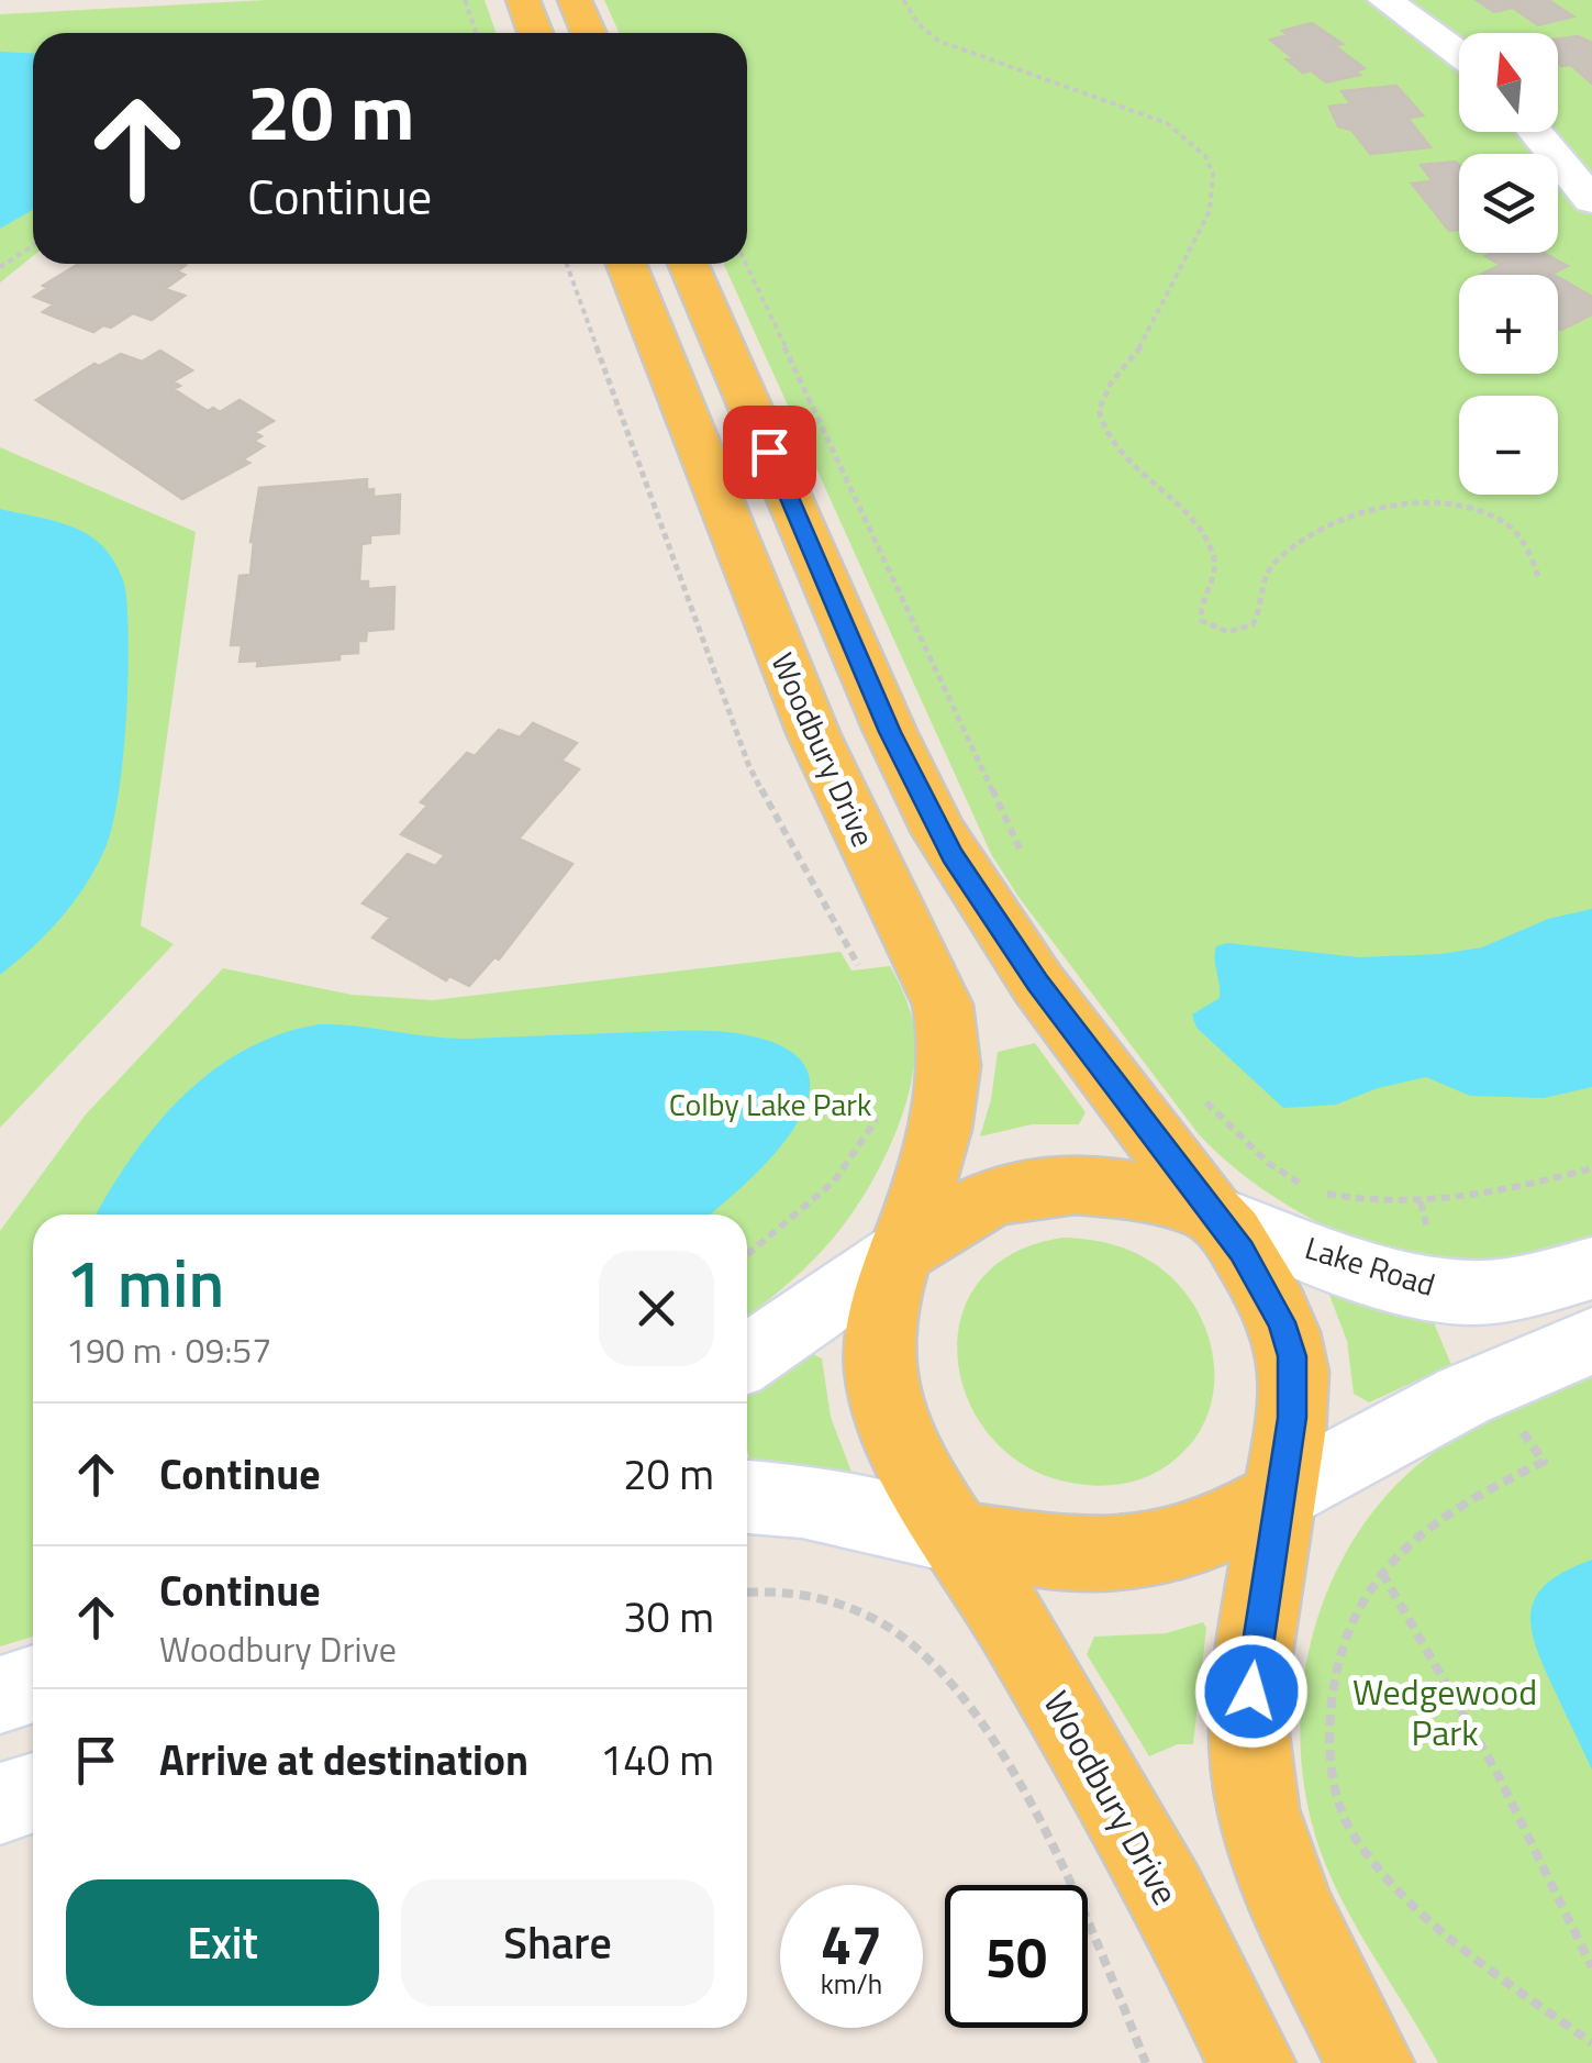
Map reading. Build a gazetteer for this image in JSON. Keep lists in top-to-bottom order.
{
  "streets": {
    "main road": ["Woodbury Drive"],
    "street": ["Lake Road"]
  },
  "parks": ["Colby Lake Park", "Wedgewood Park"],
  "north": "top",
  "page": {
    "map_buttons": ["+", "−"],
    "turn": ["20 m", "Continue"],
    "heading": ["1 min", "190 m · 09:57"],
    "list": [
      {
        "name": "Continue",
        "value": "20 m"
      },
      {
        "name": "Continue",
        "note": "Woodbury Drive",
        "value": "30 m"
      },
      {
        "name": "Arrive at destination",
        "value": "140 m"
      }
    ],
    "buttons": ["Exit", "Share"],
    "speed": "47 km/h",
    "limit": "50"
  }
}
